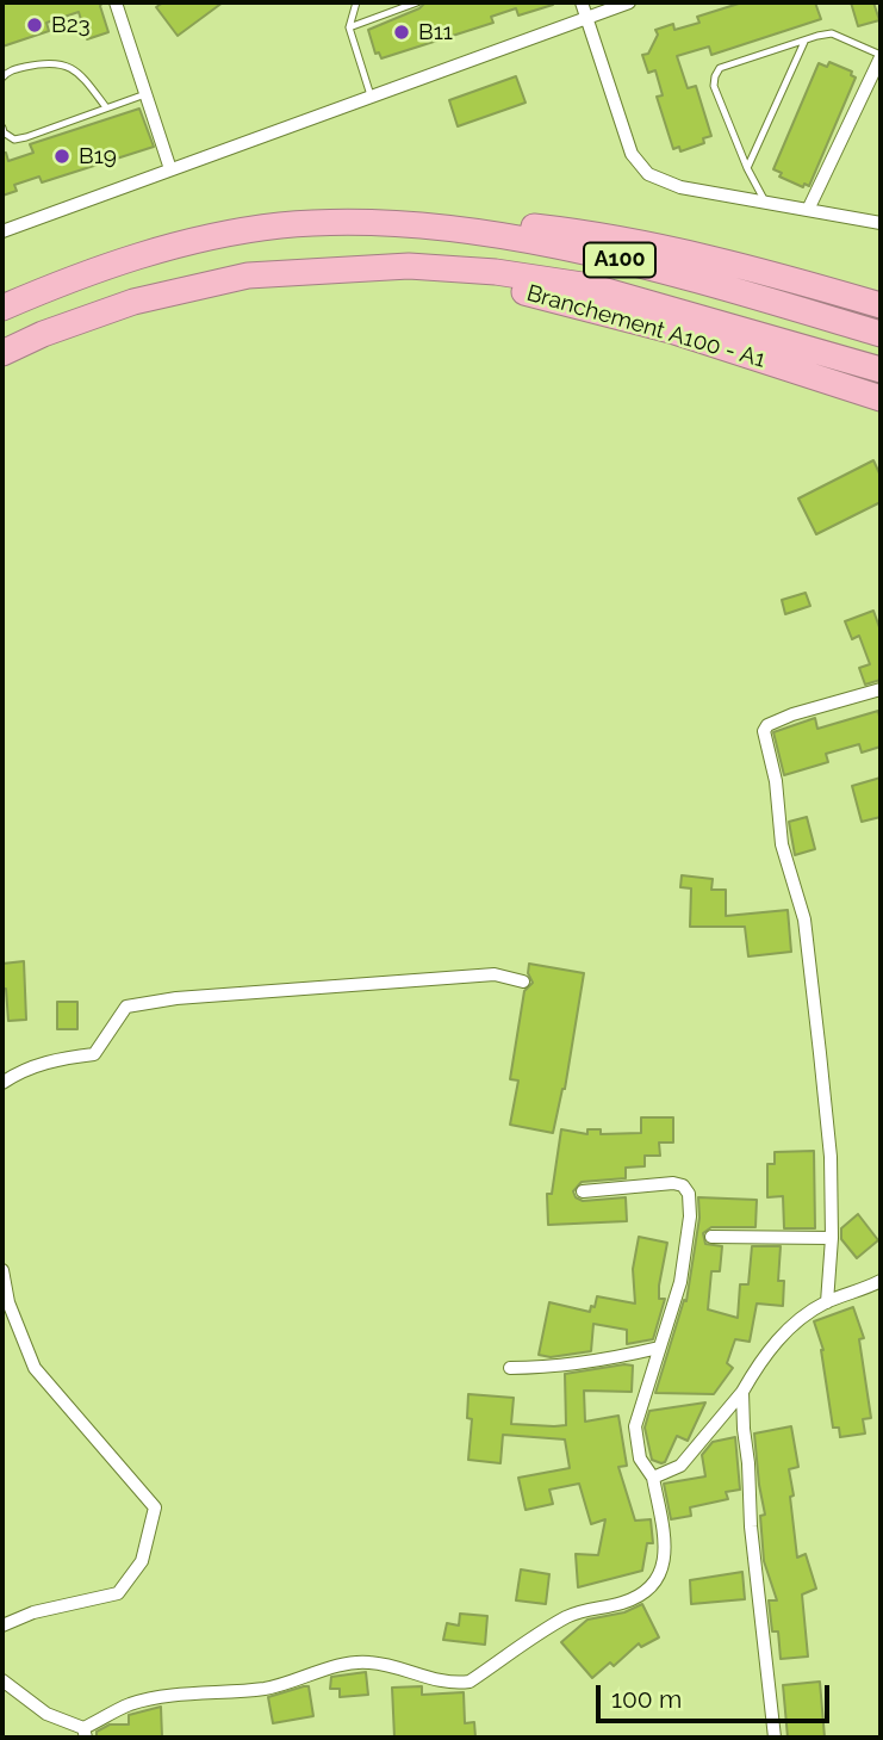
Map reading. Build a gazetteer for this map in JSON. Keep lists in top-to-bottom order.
{
  "streets": {
    "highway": ["A100", "Branchement A100 - A1"]
  },
  "crossings": [
    ["A100", "Branchement A100 - A1"]
  ],
  "places": ["B23", "B11", "B19"],
  "scale_bar": "100 m"
}
